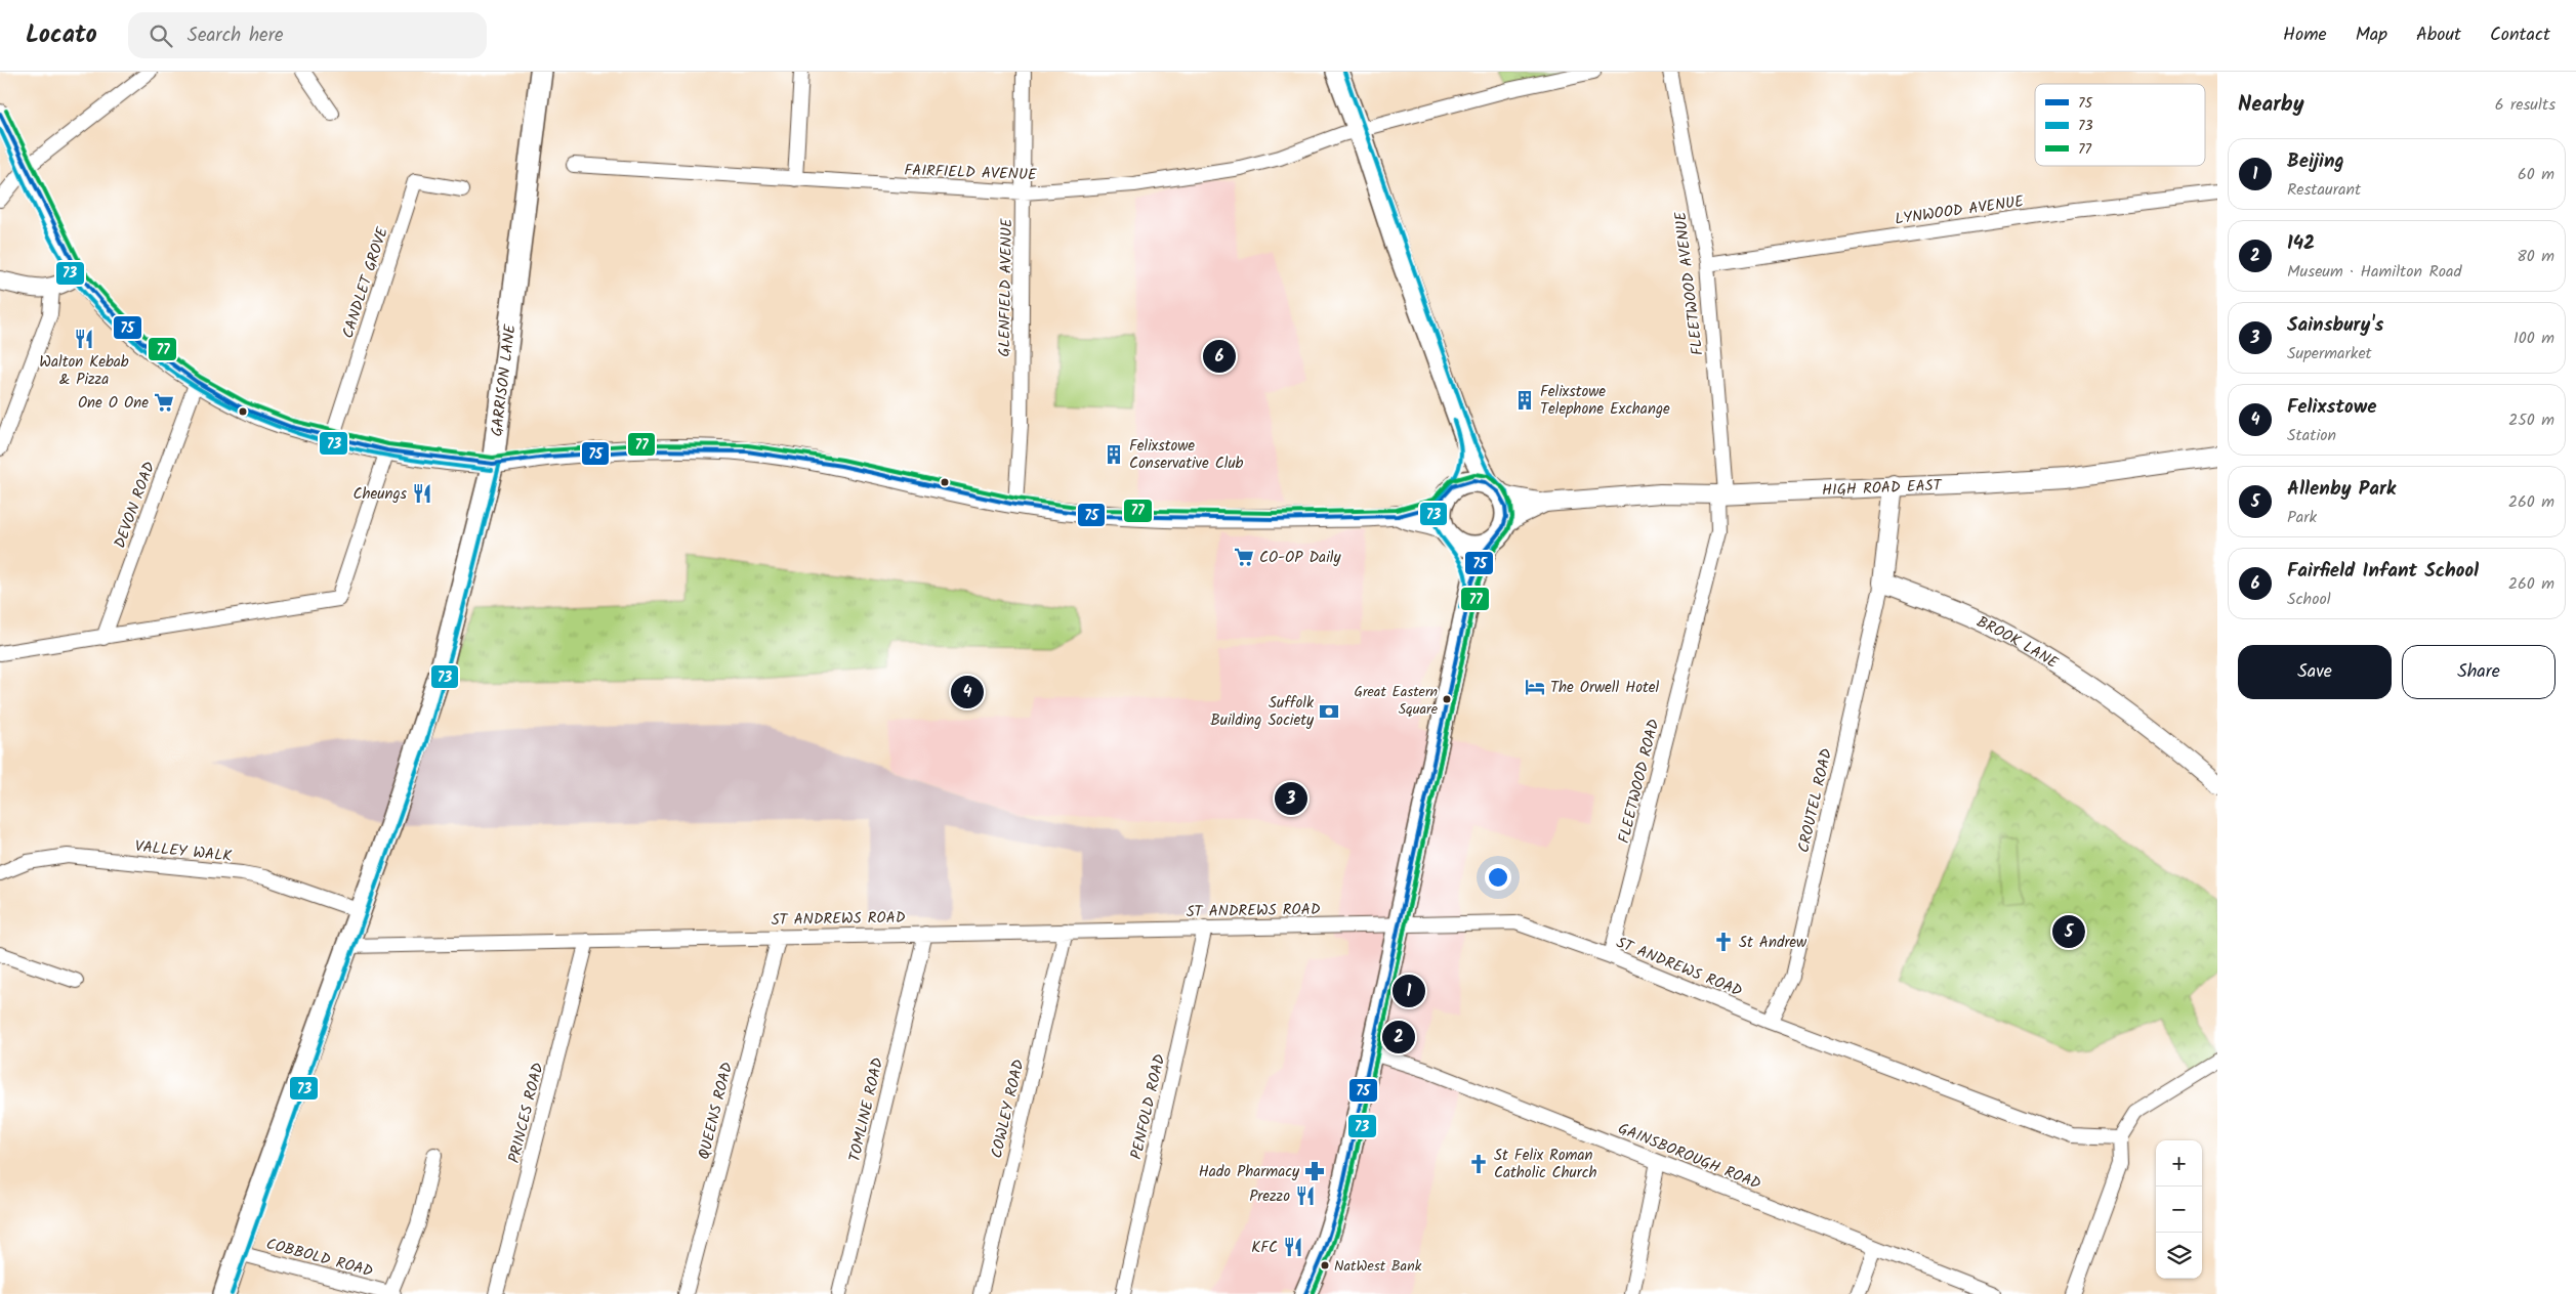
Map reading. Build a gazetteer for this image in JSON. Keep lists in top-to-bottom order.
{
  "streets": {
    "main road": ["GARRISON LANE"],
    "street": [
      "FAIRFIELD AVENUE",
      "LYNWOOD AVENUE",
      "CANDLET GROVE",
      "FLEETWOOD AVENUE",
      "GLENFIELD AVENUE",
      "HIGH ROAD EAST",
      "DEVON ROAD",
      "BROOK LANE",
      "FLEETWOOD ROAD",
      "CROUTEL ROAD",
      "VALLEY WALK",
      "ST ANDREWS ROAD",
      "PENFOLD ROAD",
      "COWLEY ROAD",
      "TOMLINE ROAD",
      "QUEENS ROAD",
      "PRINCES ROAD",
      "GAINSBOROUGH ROAD",
      "COBBOLD ROAD"
    ]
  },
  "crossings": [
    ["FAIRFIELD AVENUE", "GLENFIELD AVENUE"],
    ["LYNWOOD AVENUE", "FLEETWOOD AVENUE"],
    ["FLEETWOOD AVENUE", "HIGH ROAD EAST"],
    ["FLEETWOOD AVENUE", "FLEETWOOD ROAD"],
    ["GARRISON LANE", "VALLEY WALK"],
    ["GARRISON LANE", "ST ANDREWS ROAD"],
    ["GARRISON LANE", "COBBOLD ROAD"],
    ["HIGH ROAD EAST", "FLEETWOOD ROAD"],
    ["BROOK LANE", "CROUTEL ROAD"],
    ["FLEETWOOD ROAD", "ST ANDREWS ROAD"],
    ["CROUTEL ROAD", "ST ANDREWS ROAD"],
    ["ST ANDREWS ROAD", "PENFOLD ROAD"],
    ["ST ANDREWS ROAD", "COWLEY ROAD"],
    ["ST ANDREWS ROAD", "TOMLINE ROAD"],
    ["ST ANDREWS ROAD", "QUEENS ROAD"],
    ["ST ANDREWS ROAD", "PRINCES ROAD"]
  ],
  "places": {
    "restaurant": [
      "Walton Kebab & Pizza",
      "Cheungs",
      "Prezzo",
      "KFC"
    ],
    "building": ["Felixstowe Telephone Exchange", "Felixstowe Conservative Club"],
    "supermarket": ["One O One", "CO-OP Daily"],
    "hotel": ["The Orwell Hotel"],
    "other": ["Great Eastern Square", "NatWest Bank"],
    "bank": ["Suffolk Building Society"],
    "church": ["St Andrew", "St Felix Roman Catholic Church"],
    "pharmacy": ["Hado Pharmacy"]
  },
  "lines": ["transit line 73", "transit line 77", "transit line 75"],
  "legend": ["75", "73", "77"],
  "page": {
    "header": "Locato",
    "search": "Search here",
    "nav": [
      "Home",
      "Map",
      "About",
      "Contact"
    ],
    "heading": ["Nearby", "6 results"],
    "list": [
      {
        "mark": "1",
        "name": "Beijing",
        "note": "Restaurant",
        "value": "60 m"
      },
      {
        "mark": "2",
        "name": "142",
        "note": "Museum · Hamilton Road",
        "value": "80 m"
      },
      {
        "mark": "3",
        "name": "Sainsbury's",
        "note": "Supermarket",
        "value": "100 m"
      },
      {
        "mark": "4",
        "name": "Felixstowe",
        "note": "Station",
        "value": "250 m"
      },
      {
        "mark": "5",
        "name": "Allenby Park",
        "note": "Park",
        "value": "260 m"
      },
      {
        "mark": "6",
        "name": "Fairfield Infant School",
        "note": "School",
        "value": "260 m"
      }
    ],
    "pins": [
      "6",
      "4",
      "3",
      "5",
      "1",
      "2"
    ],
    "buttons": ["Save", "Share"],
    "map_buttons": ["+", "−"]
  }
}
